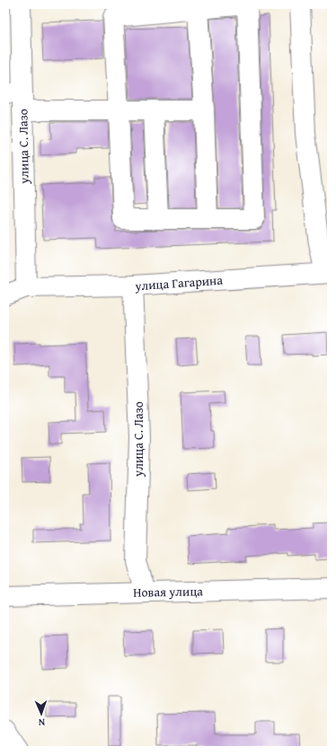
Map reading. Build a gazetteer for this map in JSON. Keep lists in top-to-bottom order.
{
  "streets": {
    "street": ["улица С. Лазо", "улица Гагарина", "Новая улица"]
  },
  "crossings": [
    ["улица С. Лазо", "улица Гагарина"],
    ["улица С. Лазо", "Новая улица"]
  ],
  "north": "bottom"
}
